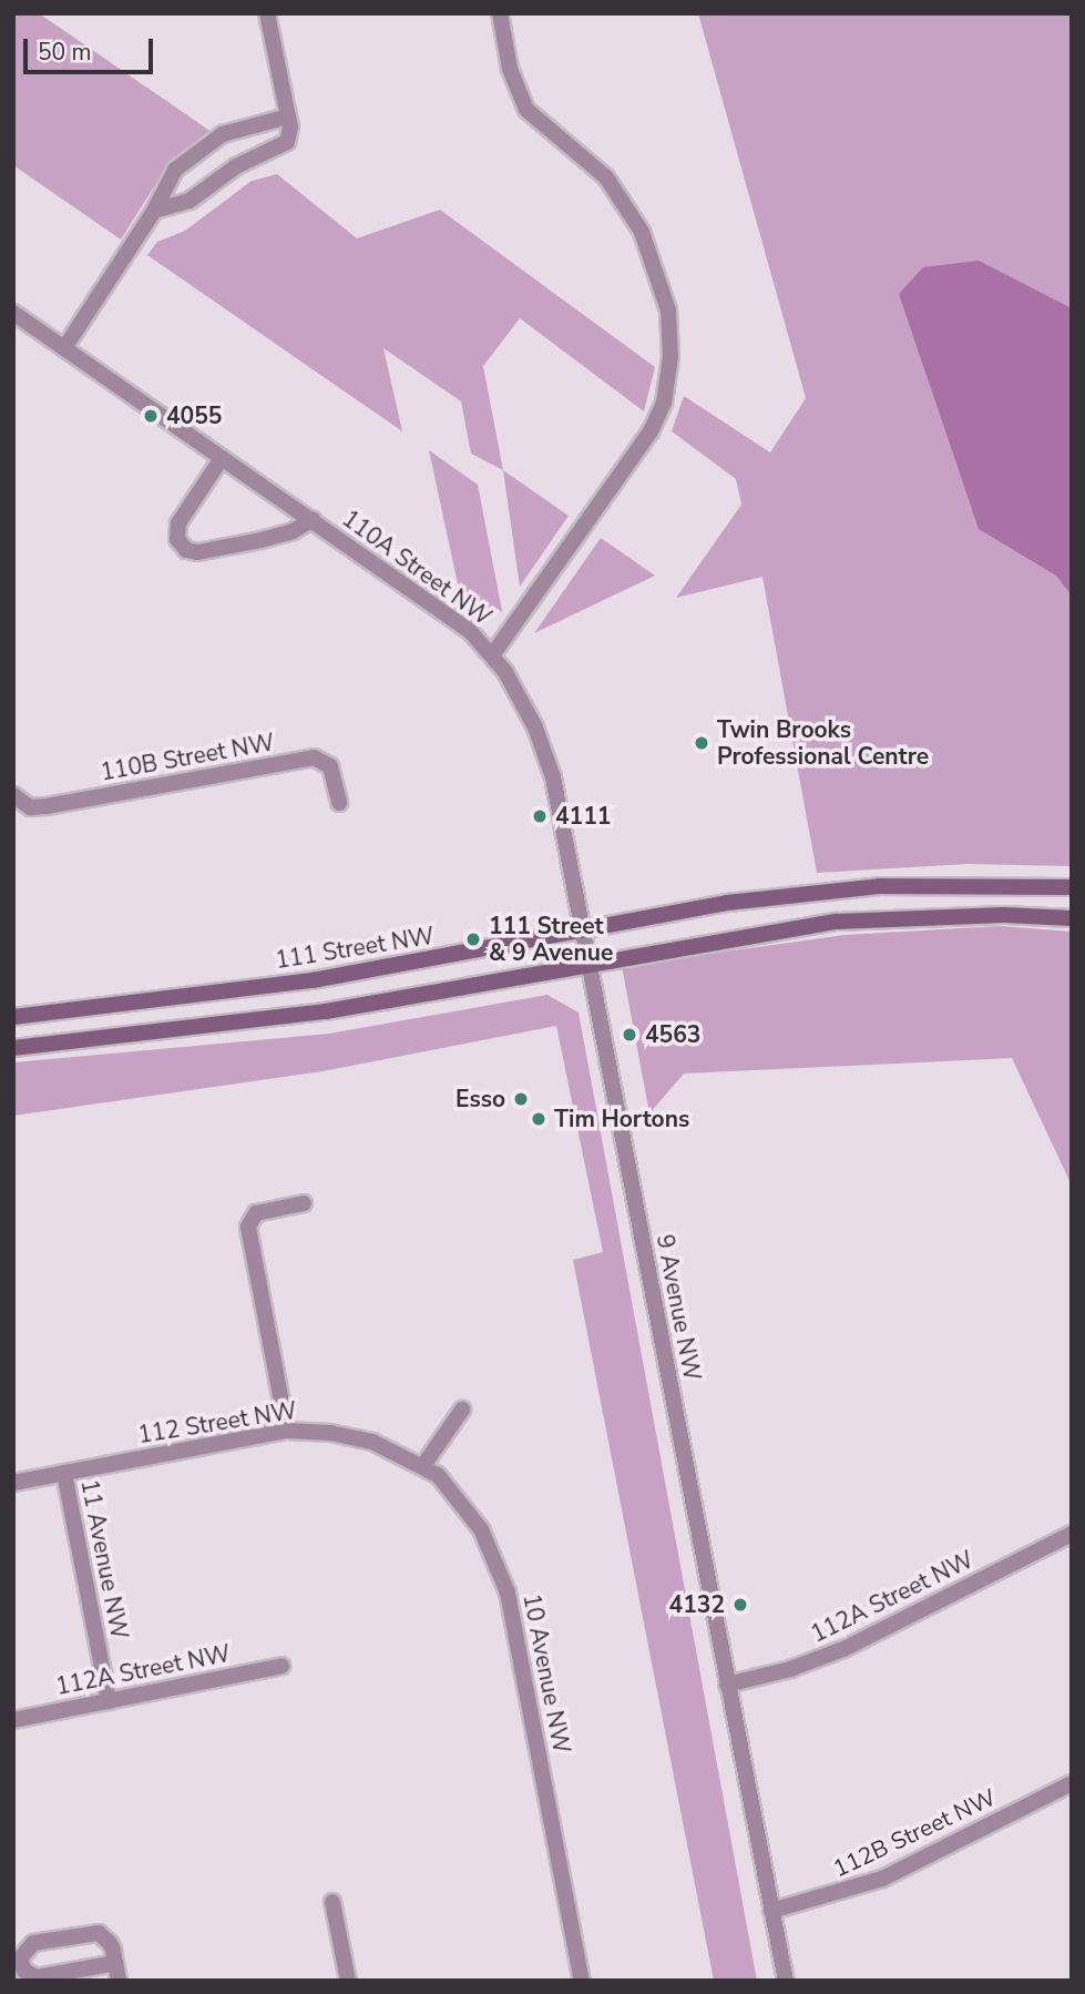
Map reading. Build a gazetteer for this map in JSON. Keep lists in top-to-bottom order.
{
  "streets": {
    "main road": ["111 Street NW"],
    "street": [
      "110A Street NW",
      "110B Street NW",
      "9 Avenue NW",
      "112 Street NW",
      "11 Avenue NW",
      "112A Street NW",
      "10 Avenue NW",
      "112B Street NW"
    ]
  },
  "crossings": [
    ["110A Street NW", "9 Avenue NW"],
    ["111 Street NW", "9 Avenue NW"],
    ["9 Avenue NW", "112A Street NW"],
    ["9 Avenue NW", "112B Street NW"],
    ["112 Street NW", "11 Avenue NW"],
    ["112 Street NW", "10 Avenue NW"],
    ["11 Avenue NW", "112A Street NW"]
  ],
  "places": [
    "4055",
    "Twin Brooks Professional Centre",
    "4111",
    "111 Street & 9 Avenue",
    "4563",
    "Esso",
    "Tim Hortons",
    "4132"
  ],
  "scale_bar": "50 m"
}
